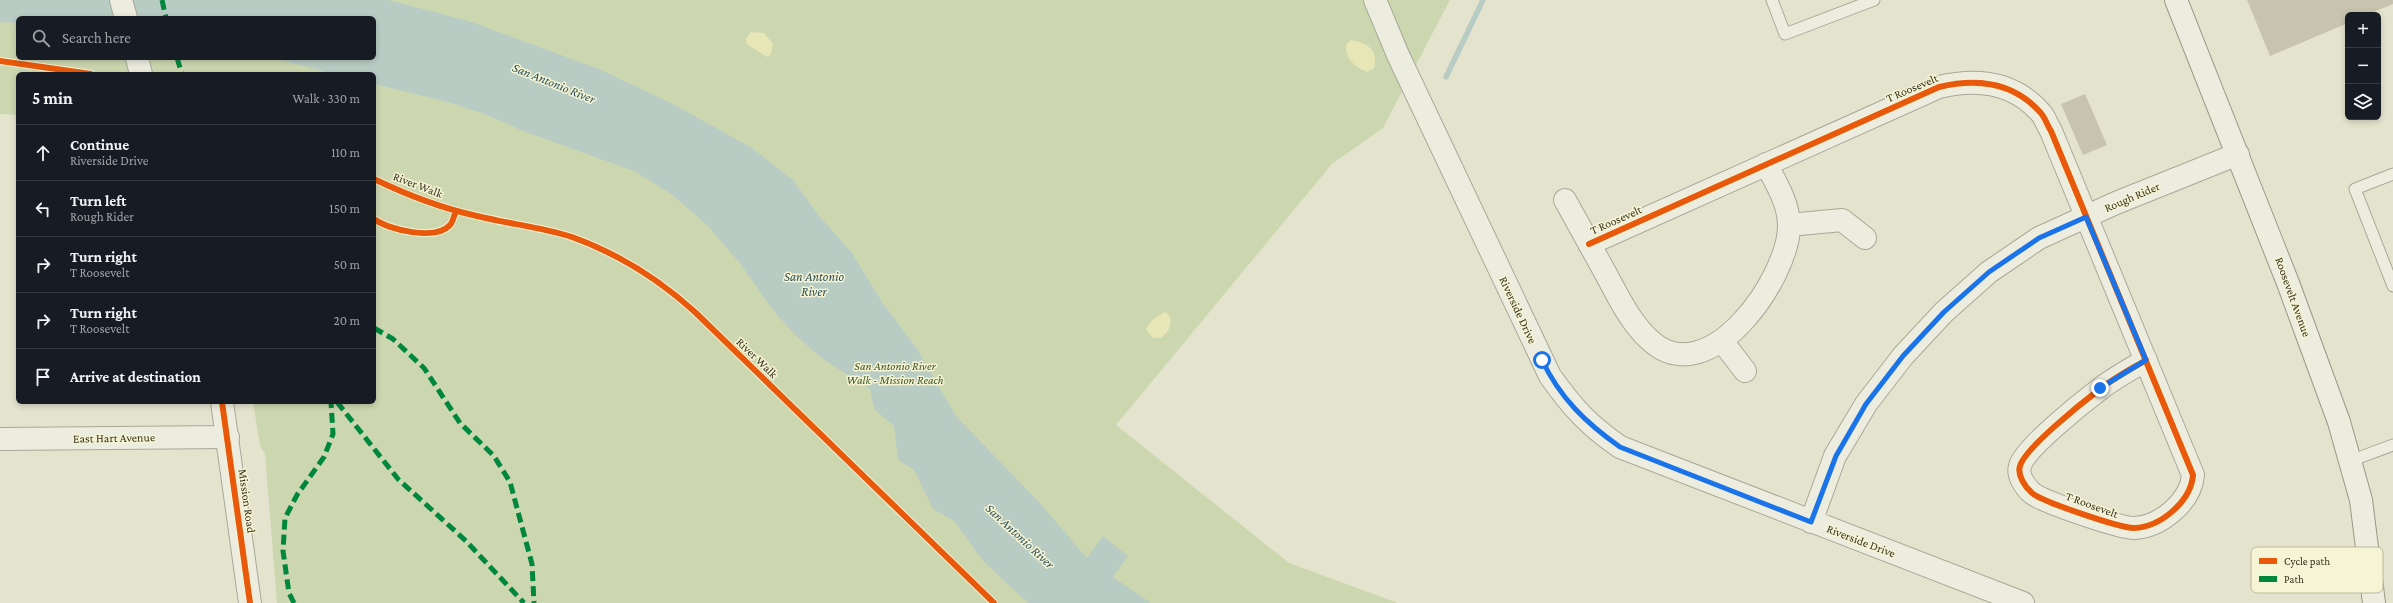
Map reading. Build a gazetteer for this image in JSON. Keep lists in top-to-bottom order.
{
  "streets": {
    "street": [
      "T Roosevelt",
      "Rough Rider",
      "Roosevelt Avenue",
      "Riverside Drive",
      "East Hart Avenue",
      "Mission Road"
    ],
    "cycle path": ["River Walk"]
  },
  "crossings": [
    ["T Roosevelt", "Rough Rider"],
    ["Rough Rider", "Roosevelt Avenue"],
    ["Rough Rider", "Riverside Drive"],
    ["East Hart Avenue", "Mission Road"]
  ],
  "water": ["San Antonio River"],
  "parks": ["San Antonio River Walk - Mission Reach"],
  "legend": ["Cycle path", "Path"],
  "page": {
    "map_buttons": ["+", "−"],
    "search": "Search here",
    "heading": ["5 min", "Walk · 330 m"],
    "list": [
      ["Continue", "Riverside Drive", "110 m"],
      ["Turn left", "Rough Rider", "150 m"],
      ["Turn right", "T Roosevelt", "50 m"],
      ["Turn right", "T Roosevelt", "20 m"],
      "Arrive at destination"
    ]
  }
}
